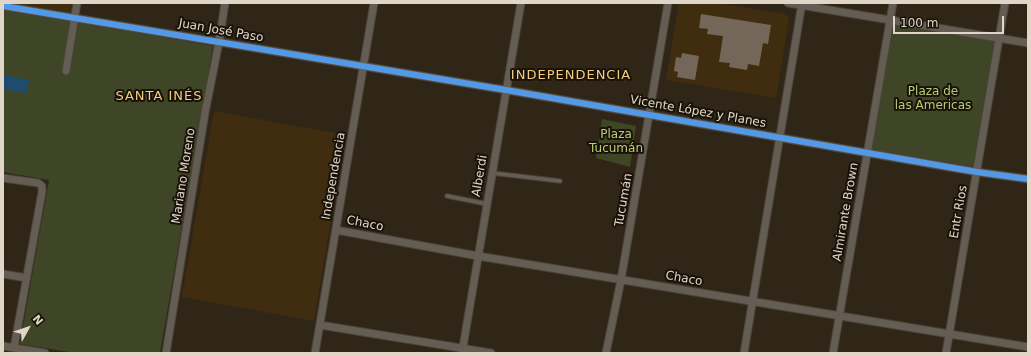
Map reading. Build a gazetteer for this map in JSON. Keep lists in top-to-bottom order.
{
  "streets": {
    "street": [
      "Juan José Paso",
      "Vicente López y Planes",
      "Mariano Moreno",
      "Independencia",
      "Alberdi",
      "Tucumán",
      "Almirante Brown",
      "Entr Rios",
      "Chaco"
    ]
  },
  "crossings": [
    ["Juan José Paso", "Vicente López y Planes"],
    ["Juan José Paso", "Mariano Moreno"],
    ["Juan José Paso", "Independencia"],
    ["Vicente López y Planes", "Independencia"],
    ["Vicente López y Planes", "Alberdi"],
    ["Vicente López y Planes", "Tucumán"],
    ["Vicente López y Planes", "Almirante Brown"],
    ["Vicente López y Planes", "Entr Rios"],
    ["Independencia", "Chaco"],
    ["Alberdi", "Chaco"],
    ["Tucumán", "Chaco"],
    ["Almirante Brown", "Chaco"],
    ["Entr Rios", "Chaco"]
  ],
  "districts": ["INDEPENDENCIA", "SANTA INÉS"],
  "parks": ["Plaza de las Americas", "Plaza Tucumán"],
  "scale_bar": "100 m",
  "north": "top right"
}
